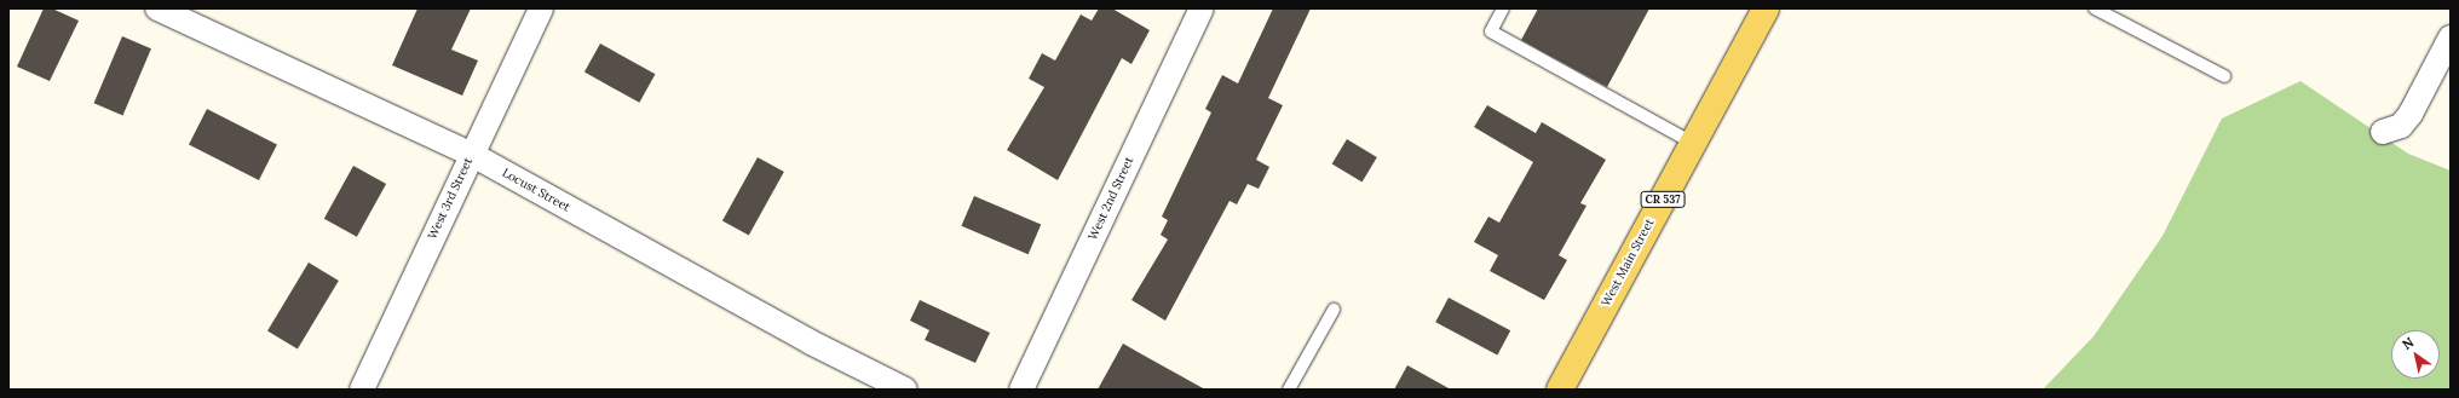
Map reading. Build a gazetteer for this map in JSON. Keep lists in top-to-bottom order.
{
  "streets": {
    "main road": ["CR 537", "West Main Street"],
    "street": ["Locust Street", "West 3rd Street", "West 2nd Street"]
  },
  "crossings": [
    ["Locust Street", "West 3rd Street"]
  ],
  "north": "top left"
}
